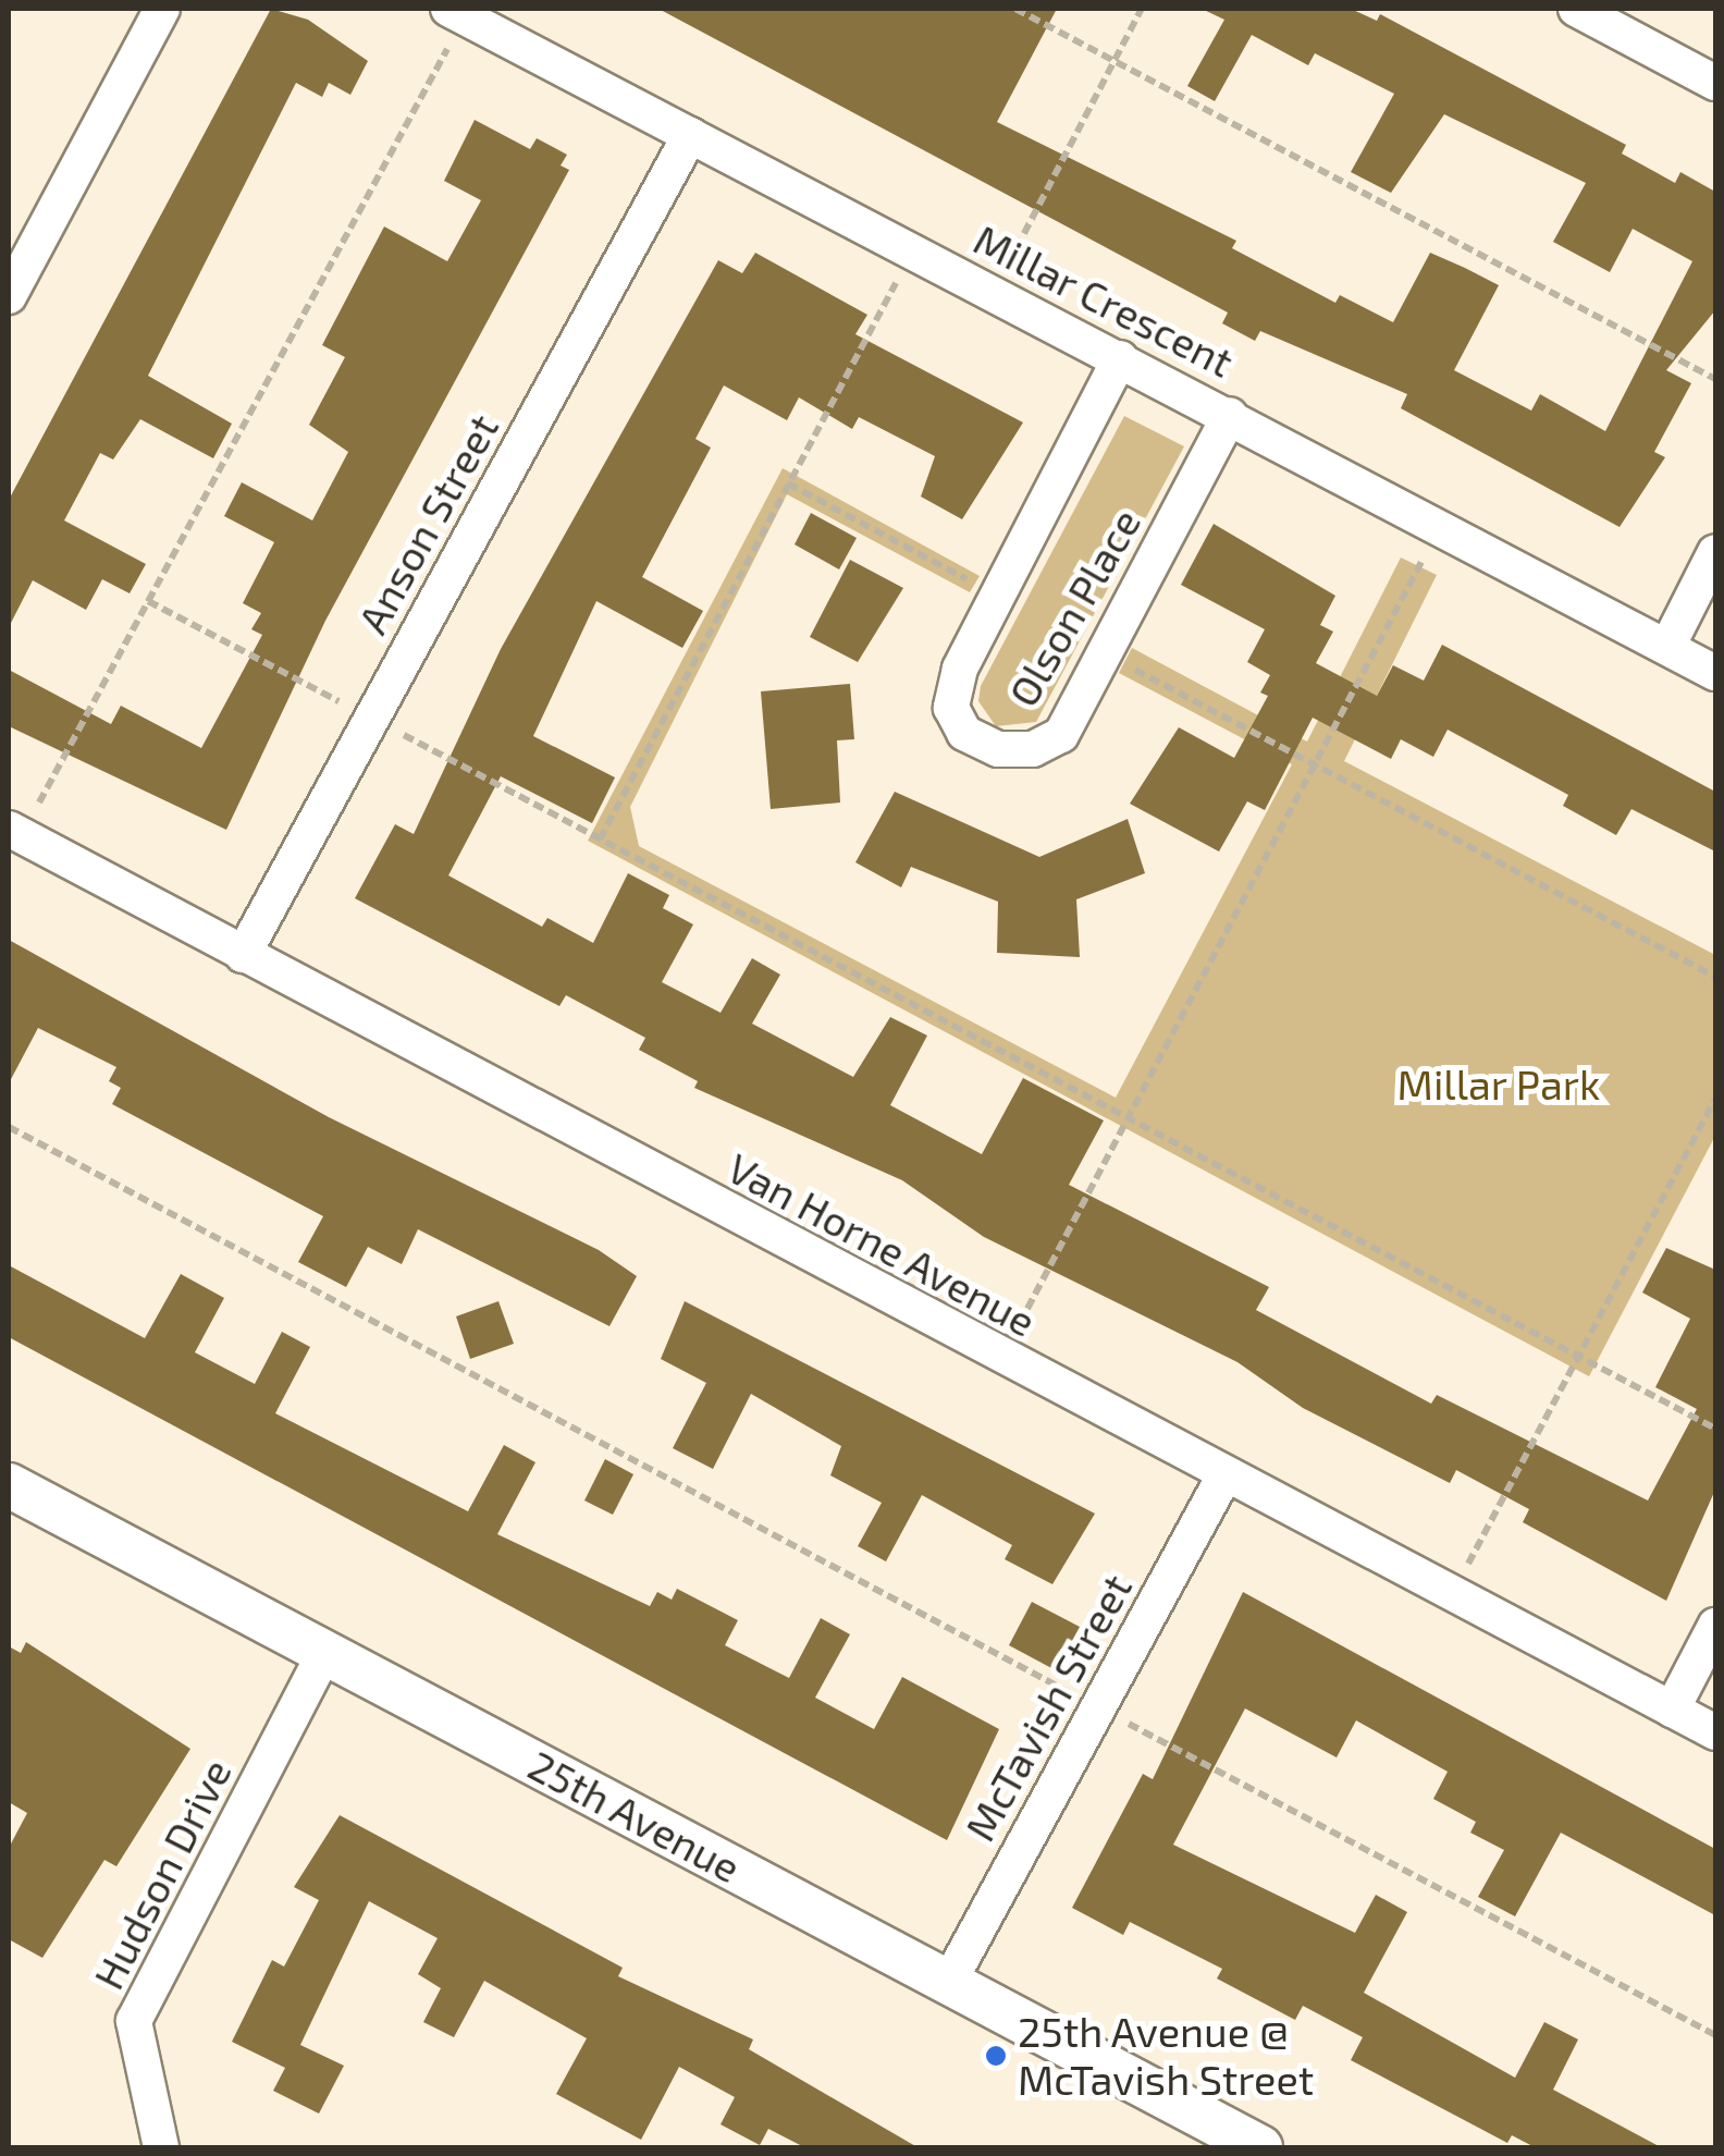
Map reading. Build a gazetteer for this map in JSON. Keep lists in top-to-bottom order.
{
  "streets": {
    "street": [
      "Millar Crescent",
      "Anson Street",
      "Olson Place",
      "Van Horne Avenue",
      "McTavish Street",
      "25th Avenue",
      "Hudson Drive"
    ]
  },
  "crossings": [
    ["Millar Crescent", "Anson Street"],
    ["Millar Crescent", "Olson Place"],
    ["Anson Street", "Van Horne Avenue"],
    ["Van Horne Avenue", "McTavish Street"],
    ["McTavish Street", "25th Avenue"],
    ["25th Avenue", "Hudson Drive"]
  ],
  "parks": ["Millar Park"],
  "places": ["25th Avenue @ McTavish Street"]
}
